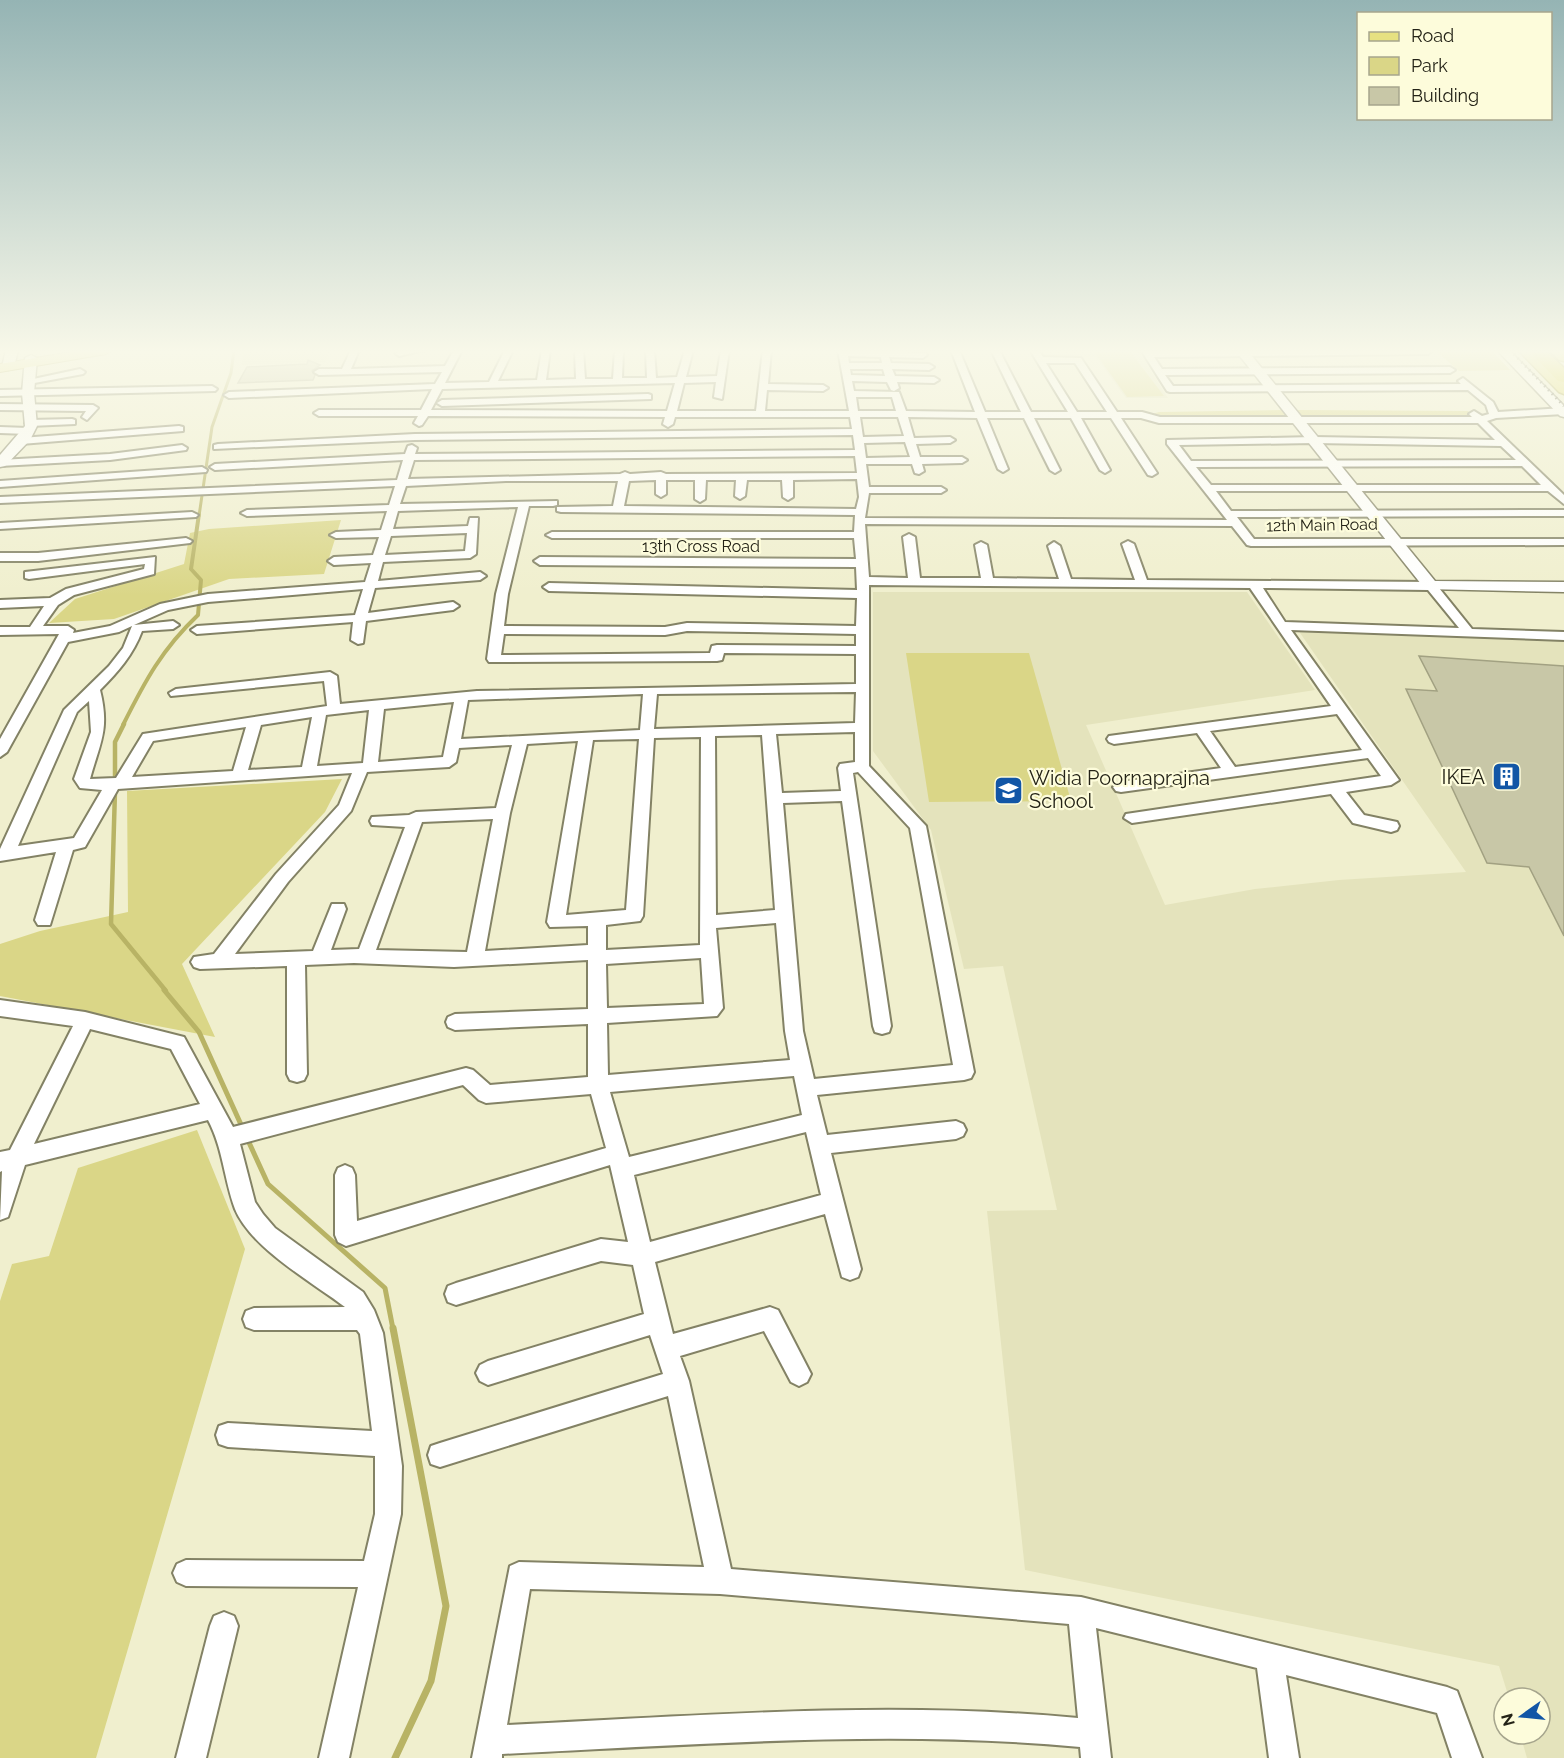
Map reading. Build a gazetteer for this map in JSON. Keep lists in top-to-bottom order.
{
  "streets": {
    "street": ["12th Main Road", "13th Cross Road"]
  },
  "places": {
    "building": ["IKEA"],
    "school or university": ["Widia Poornaprajna School"]
  },
  "legend": ["Road", "Park", "Building"],
  "north": "left"
}
